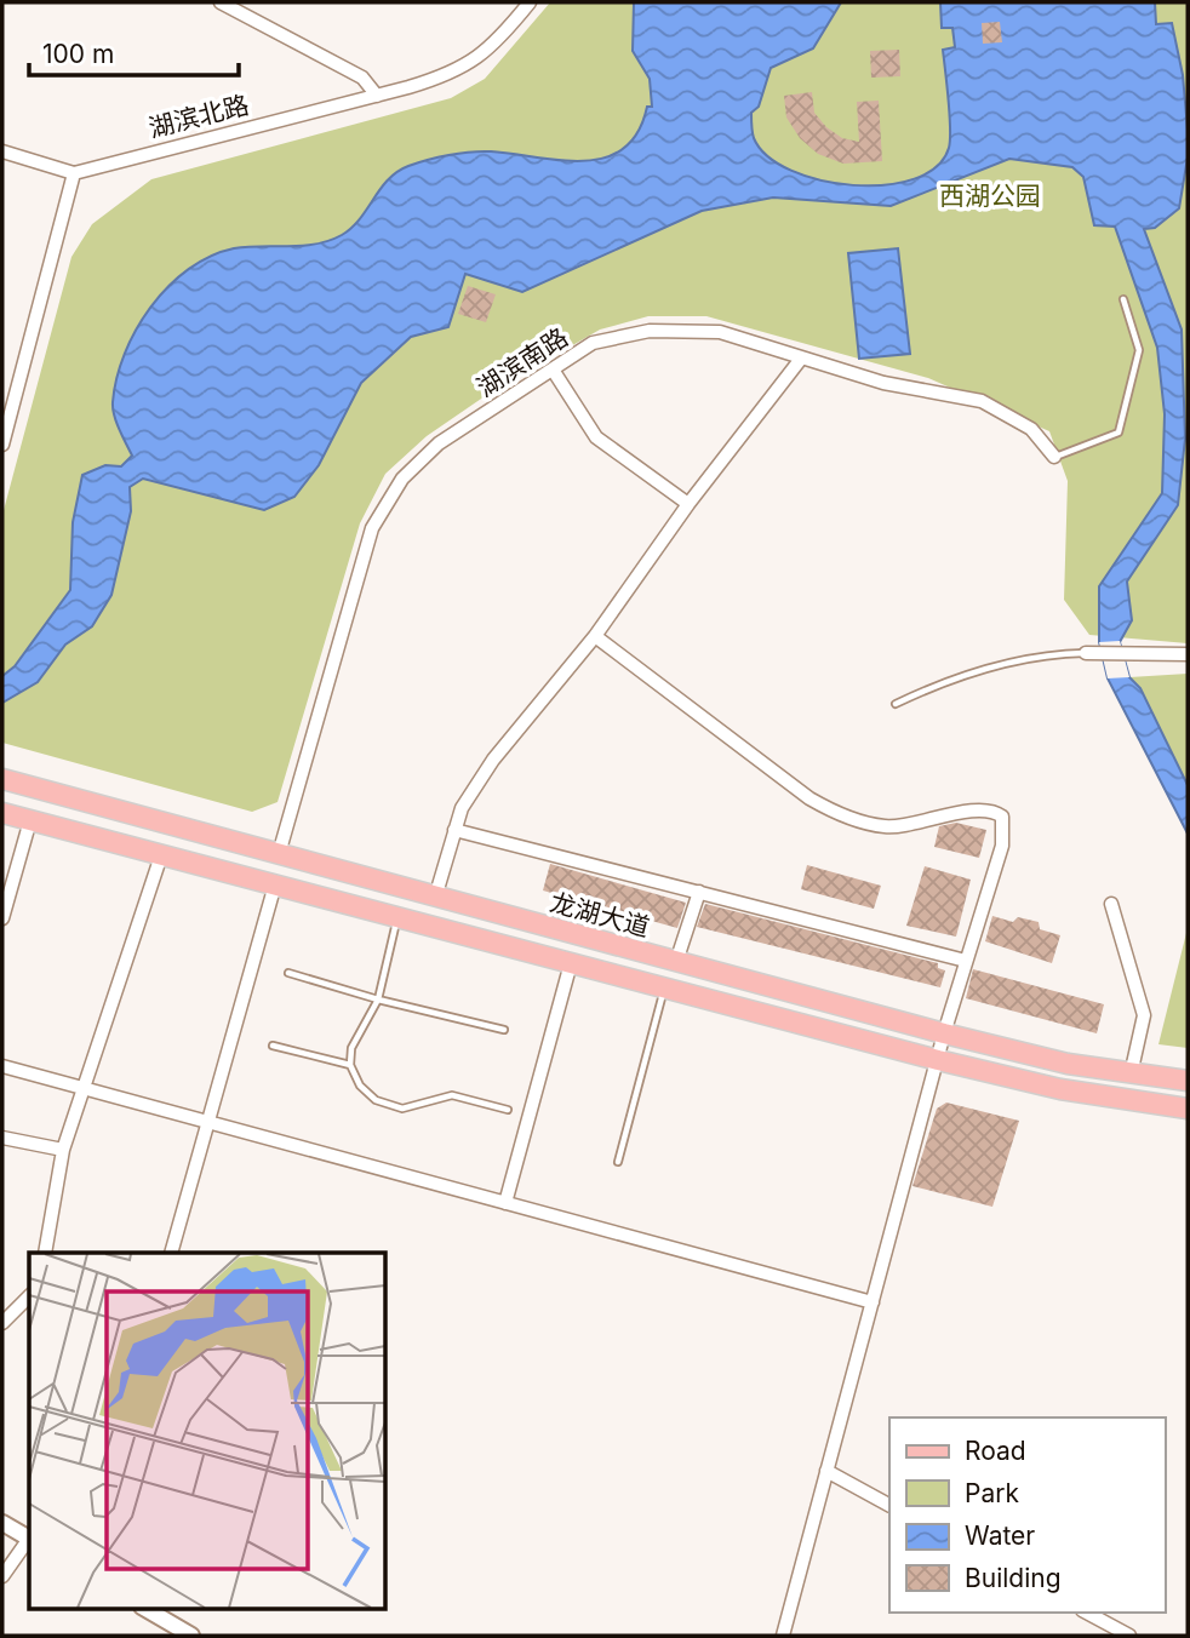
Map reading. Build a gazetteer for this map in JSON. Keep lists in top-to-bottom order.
{
  "streets": {
    "main road": ["龙湖大道"],
    "street": ["湖滨北路", "湖滨南路"]
  },
  "crossings": [
    ["湖滨南路", "龙湖大道"]
  ],
  "parks": ["西湖公园"],
  "legend": [
    "Road",
    "Park",
    "Water",
    "Building"
  ],
  "scale_bar": "100 m"
}
